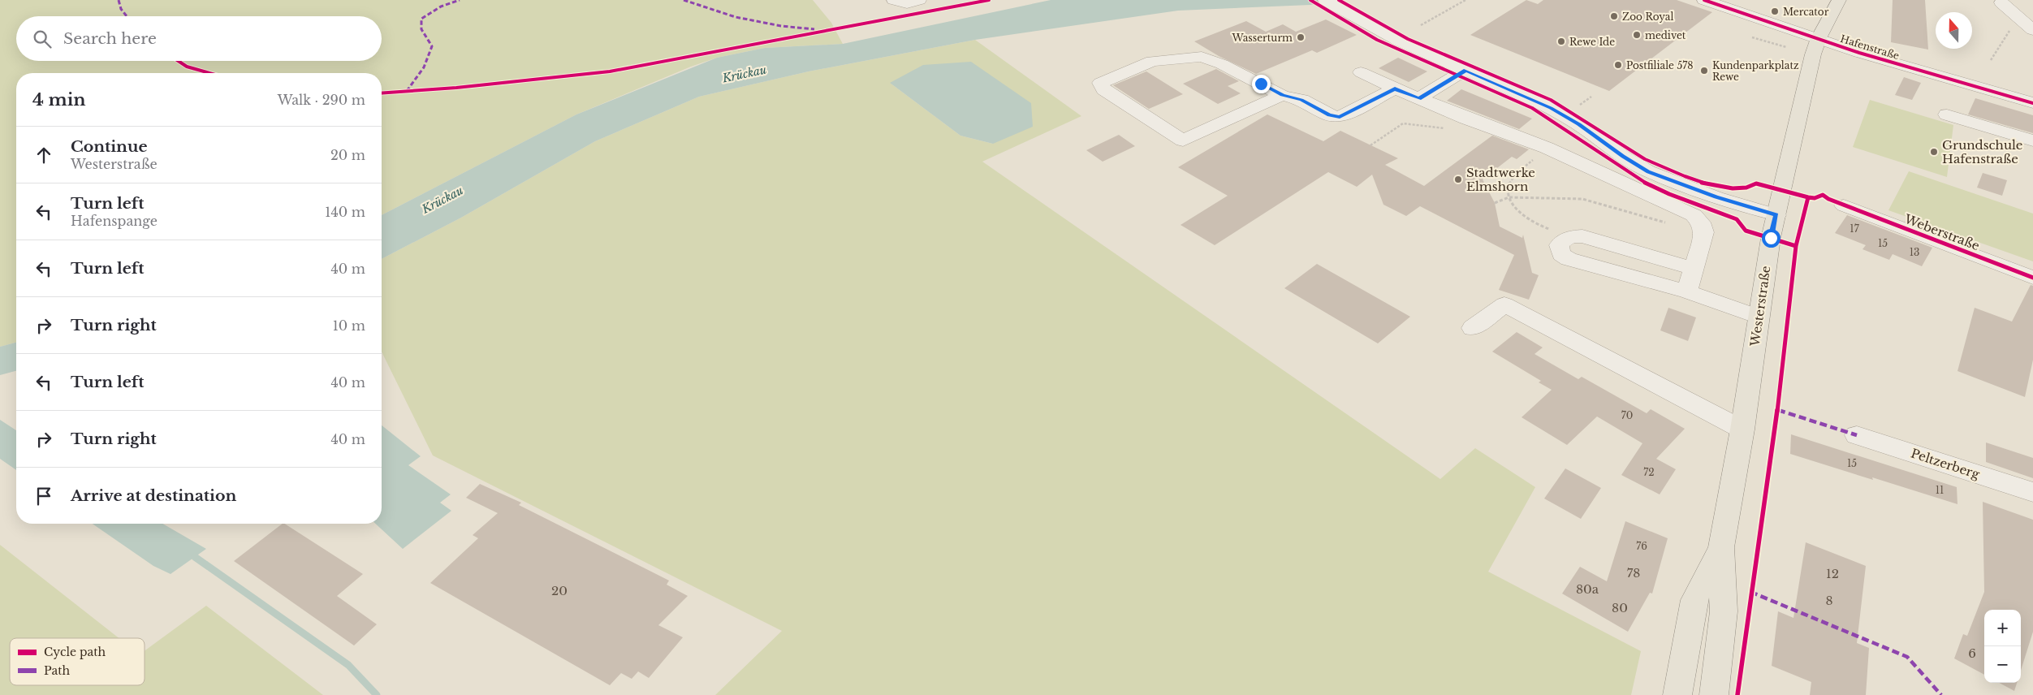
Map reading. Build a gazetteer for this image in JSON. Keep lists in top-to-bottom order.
{
  "streets": {
    "main road": ["Westerstraße"],
    "street": ["Hafenstraße", "Weberstraße", "Peltzerberg"]
  },
  "crossings": [
    ["Hafenstraße", "Westerstraße"]
  ],
  "water": ["Krückau"],
  "places": [
    "Mercator",
    "Zoo Royal",
    "medivet",
    "Wasserturm",
    "Rewe Ide",
    "Postfiliale 578",
    "Kundenparkplatz Rewe",
    "Grundschule Hafenstraße",
    "Stadtwerke Elmshorn"
  ],
  "house_numbers": [
    "17",
    "15",
    "13",
    "70",
    "15",
    "72",
    "11",
    "76",
    "78",
    "12",
    "80a",
    "20",
    "8",
    "80",
    "6"
  ],
  "legend": ["Cycle path", "Path"],
  "north": "top",
  "page": {
    "search": "Search here",
    "heading": ["4 min", "Walk · 290 m"],
    "list": [
      ["Continue", "Westerstraße", "20 m"],
      ["Turn left", "Hafenspange", "140 m"],
      ["Turn left", "40 m"],
      ["Turn right", "10 m"],
      ["Turn left", "40 m"],
      ["Turn right", "40 m"],
      "Arrive at destination"
    ],
    "map_buttons": ["+", "−"]
  }
}
